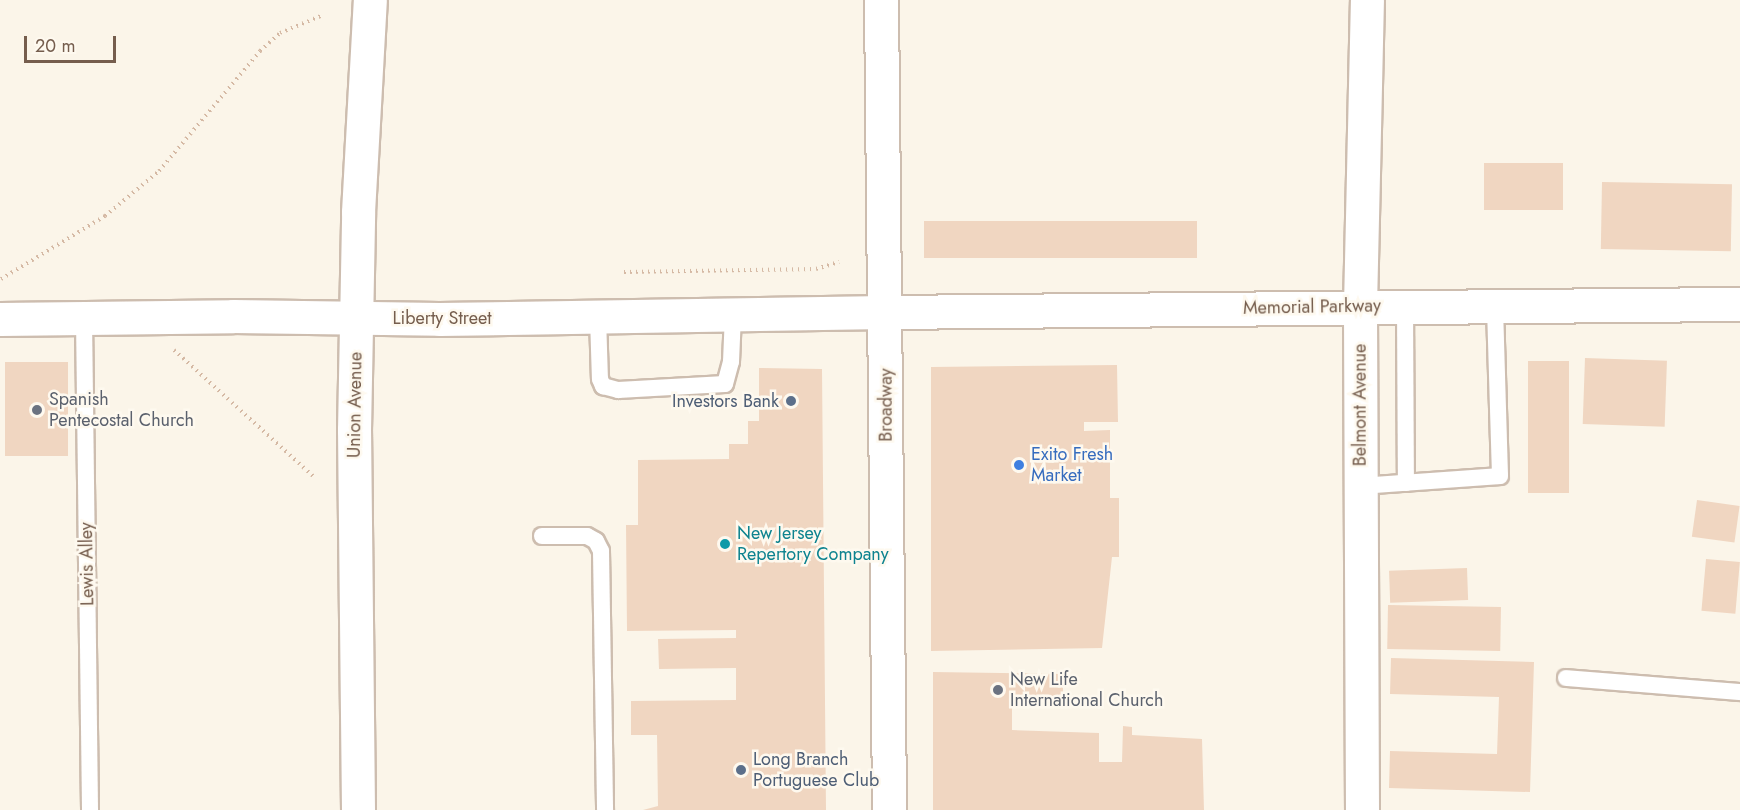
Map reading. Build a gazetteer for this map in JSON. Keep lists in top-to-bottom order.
{
  "streets": {
    "street": [
      "Memorial Parkway",
      "Liberty Street",
      "Union Avenue",
      "Broadway",
      "Belmont Avenue"
    ],
    "lane": ["Lewis Alley"]
  },
  "crossings": [
    ["Memorial Parkway", "Liberty Street"],
    ["Memorial Parkway", "Broadway"],
    ["Memorial Parkway", "Belmont Avenue"],
    ["Liberty Street", "Union Avenue"],
    ["Liberty Street", "Broadway"],
    ["Liberty Street", "Lewis Alley"]
  ],
  "places": [
    "Investors Bank",
    "Spanish Pentecostal Church",
    "Exito Fresh Market",
    "New Jersey Repertory Company",
    "New Life International Church",
    "Long Branch Portuguese Club"
  ],
  "scale_bar": "20 m"
}
